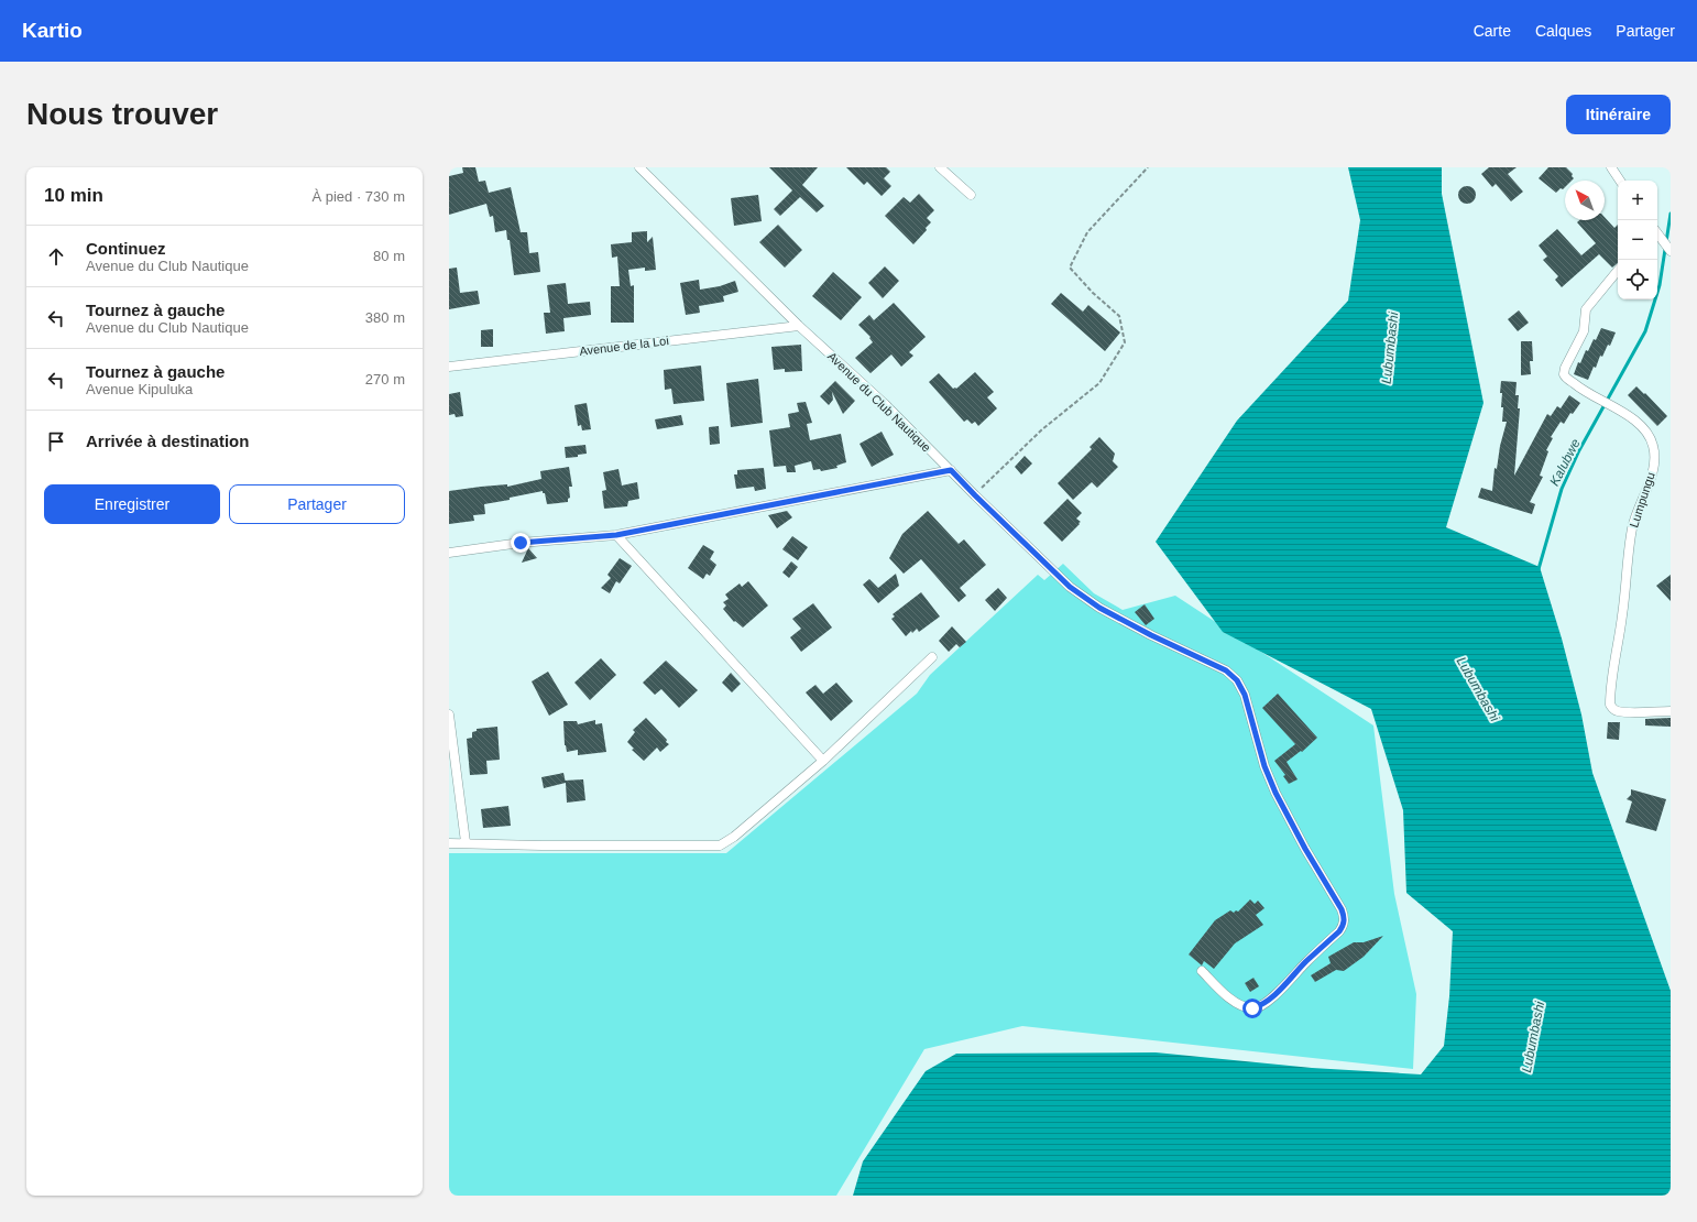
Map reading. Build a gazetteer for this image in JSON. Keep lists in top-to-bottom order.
{
  "streets": {
    "street": ["Avenue de la Loi", "Avenue du Club Nautique", "Lumpungu"]
  },
  "crossings": [
    ["Avenue de la Loi", "Avenue du Club Nautique"]
  ],
  "water": ["Lubumbashi", "Kalubwe"],
  "north": "top left",
  "page": {
    "header": "Kartio",
    "nav": ["Carte", "Calques", "Partager"],
    "buttons": [
      "Itinéraire",
      ["Enregistrer", "Partager"]
    ],
    "title": "Nous trouver",
    "heading": ["10 min", "À pied · 730 m"],
    "map_buttons": ["+", "−"],
    "list": [
      ["Continuez", "Avenue du Club Nautique", "80 m"],
      ["Tournez à gauche", "Avenue du Club Nautique", "380 m"],
      ["Tournez à gauche", "Avenue Kipuluka", "270 m"],
      "Arrivée à destination"
    ]
  }
}
